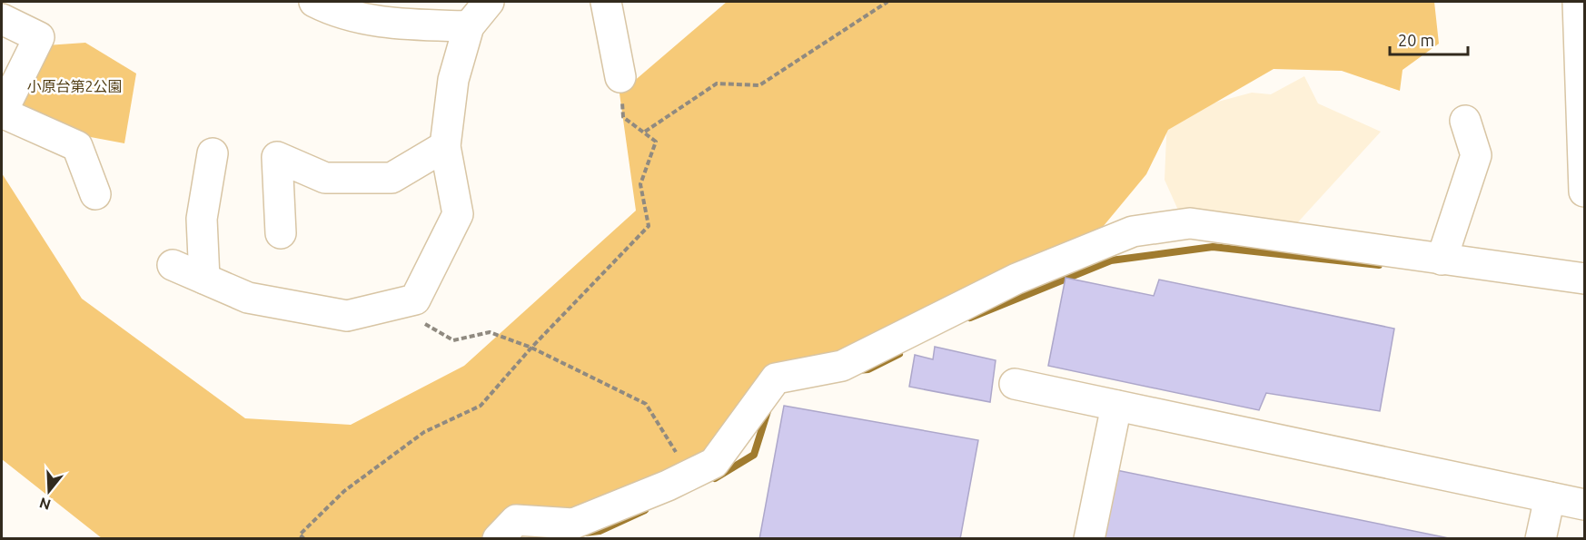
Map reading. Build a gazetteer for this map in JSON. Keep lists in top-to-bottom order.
{
  "parks": ["小原台第2公園"],
  "scale_bar": "20 m",
  "north": "bottom"
}
